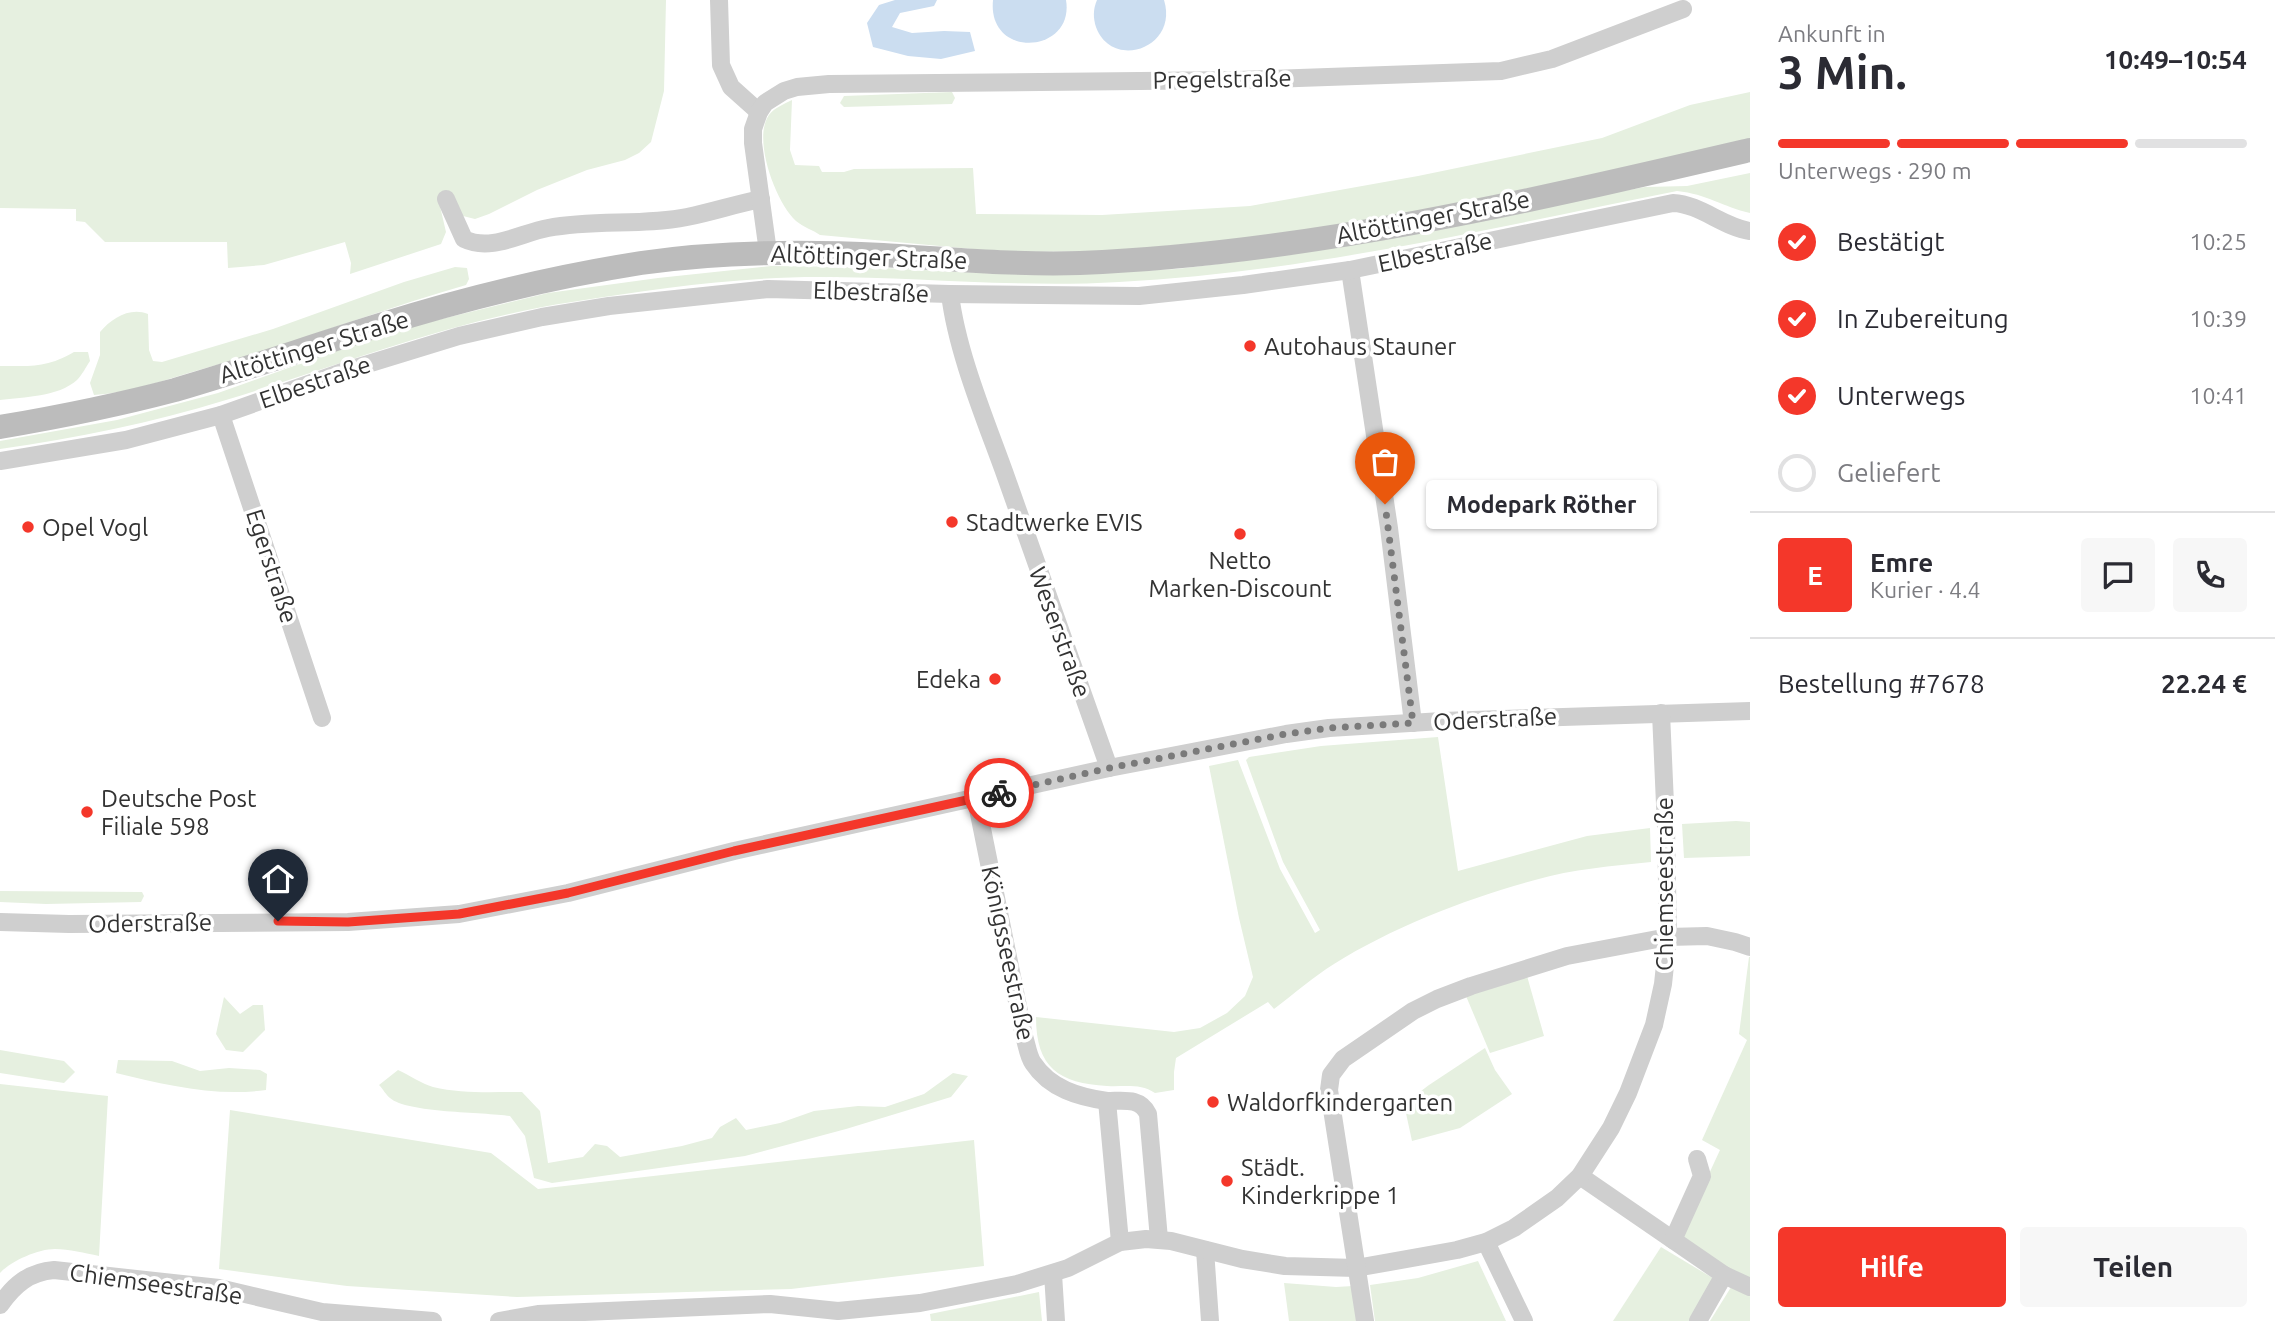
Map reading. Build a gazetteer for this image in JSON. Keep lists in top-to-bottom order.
{
  "streets": {
    "main road": ["Altöttinger Straße"],
    "street": [
      "Pregelstraße",
      "Elbestraße",
      "Egerstraße",
      "Weserstraße",
      "Oderstraße",
      "Chiemseestraße",
      "Königsseestraße"
    ]
  },
  "crossings": [
    ["Elbestraße", "Egerstraße"],
    ["Elbestraße", "Weserstraße"],
    ["Weserstraße", "Oderstraße"],
    ["Oderstraße", "Chiemseestraße"],
    ["Oderstraße", "Königsseestraße"],
    ["Chiemseestraße", "Königsseestraße"]
  ],
  "places": [
    "Autohaus Stauner",
    "Modepark Röther",
    "Stadtwerke EVIS",
    "Opel Vogl",
    "Netto Marken-Discount",
    "Edeka",
    "Deutsche Post Filiale 598",
    "Waldorfkindergarten",
    "Städt. Kinderkrippe 1"
  ],
  "page": {
    "heading": ["3 Min.", "Ankunft in", "10:49–10:54"],
    "panel": [
      "Emre",
      "Kurier · 4.4",
      "Bestellung #7678",
      "22.24 €"
    ],
    "bar": "Unterwegs · 290 m",
    "list": [
      ["Bestätigt", "10:25"],
      ["In Zubereitung", "10:39"],
      ["Unterwegs", "10:41"],
      "Geliefert"
    ],
    "bubble": "Modepark Röther",
    "round": "E",
    "buttons": ["Hilfe", "Teilen"]
  }
}
